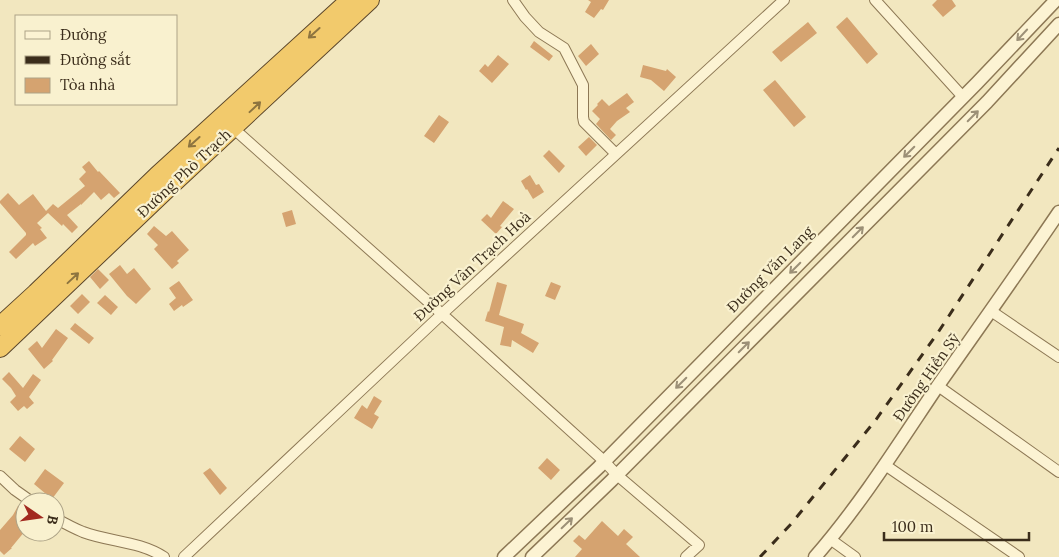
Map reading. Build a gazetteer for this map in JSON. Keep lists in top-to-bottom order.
{
  "streets": {
    "highway": ["Đường Phò Trạch"],
    "street": ["Đường Vân Trạch Hoà", "Đường Văn Lang", "Đường Hiền Sỹ"]
  },
  "legend": ["Đường", "Đường sắt", "Tòa nhà"],
  "scale_bar": "100 m",
  "north": "right"
}
